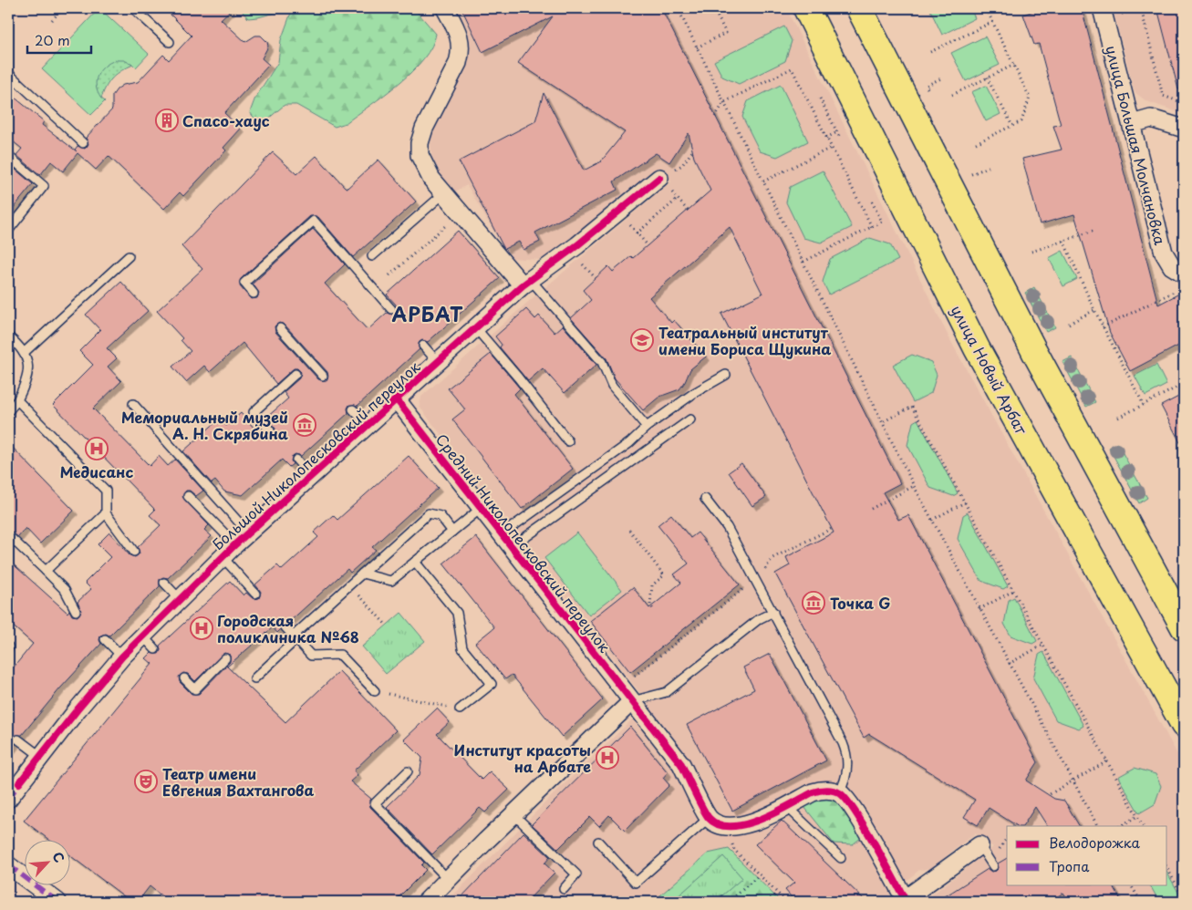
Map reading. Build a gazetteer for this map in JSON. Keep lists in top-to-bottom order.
{
  "streets": {
    "main road": ["улица Новый Арбат"],
    "street": ["улица Большая Молчановка", "Большой Николопесковский переулок", "Средний Николопесковский переулок"]
  },
  "crossings": [
    ["Большой Николопесковский переулок", "Средний Николопесковский переулок"]
  ],
  "districts": ["АРБАТ"],
  "places": {
    "building": ["Спасо-хаус"],
    "school or university": ["Театральный институт имени Бориса Щукина"],
    "museum": ["Мемориальный музей А. Н. Скрябина", "Точка G"],
    "hospital": ["Медисанс", "Городская поликлиника №68", "Институт красоты на Арбате"],
    "theatre": ["Театр имени Евгения Вахтангова"]
  },
  "legend": ["Велодорожка", "Тропа"],
  "scale_bar": "20 m",
  "north": "top right"
}
